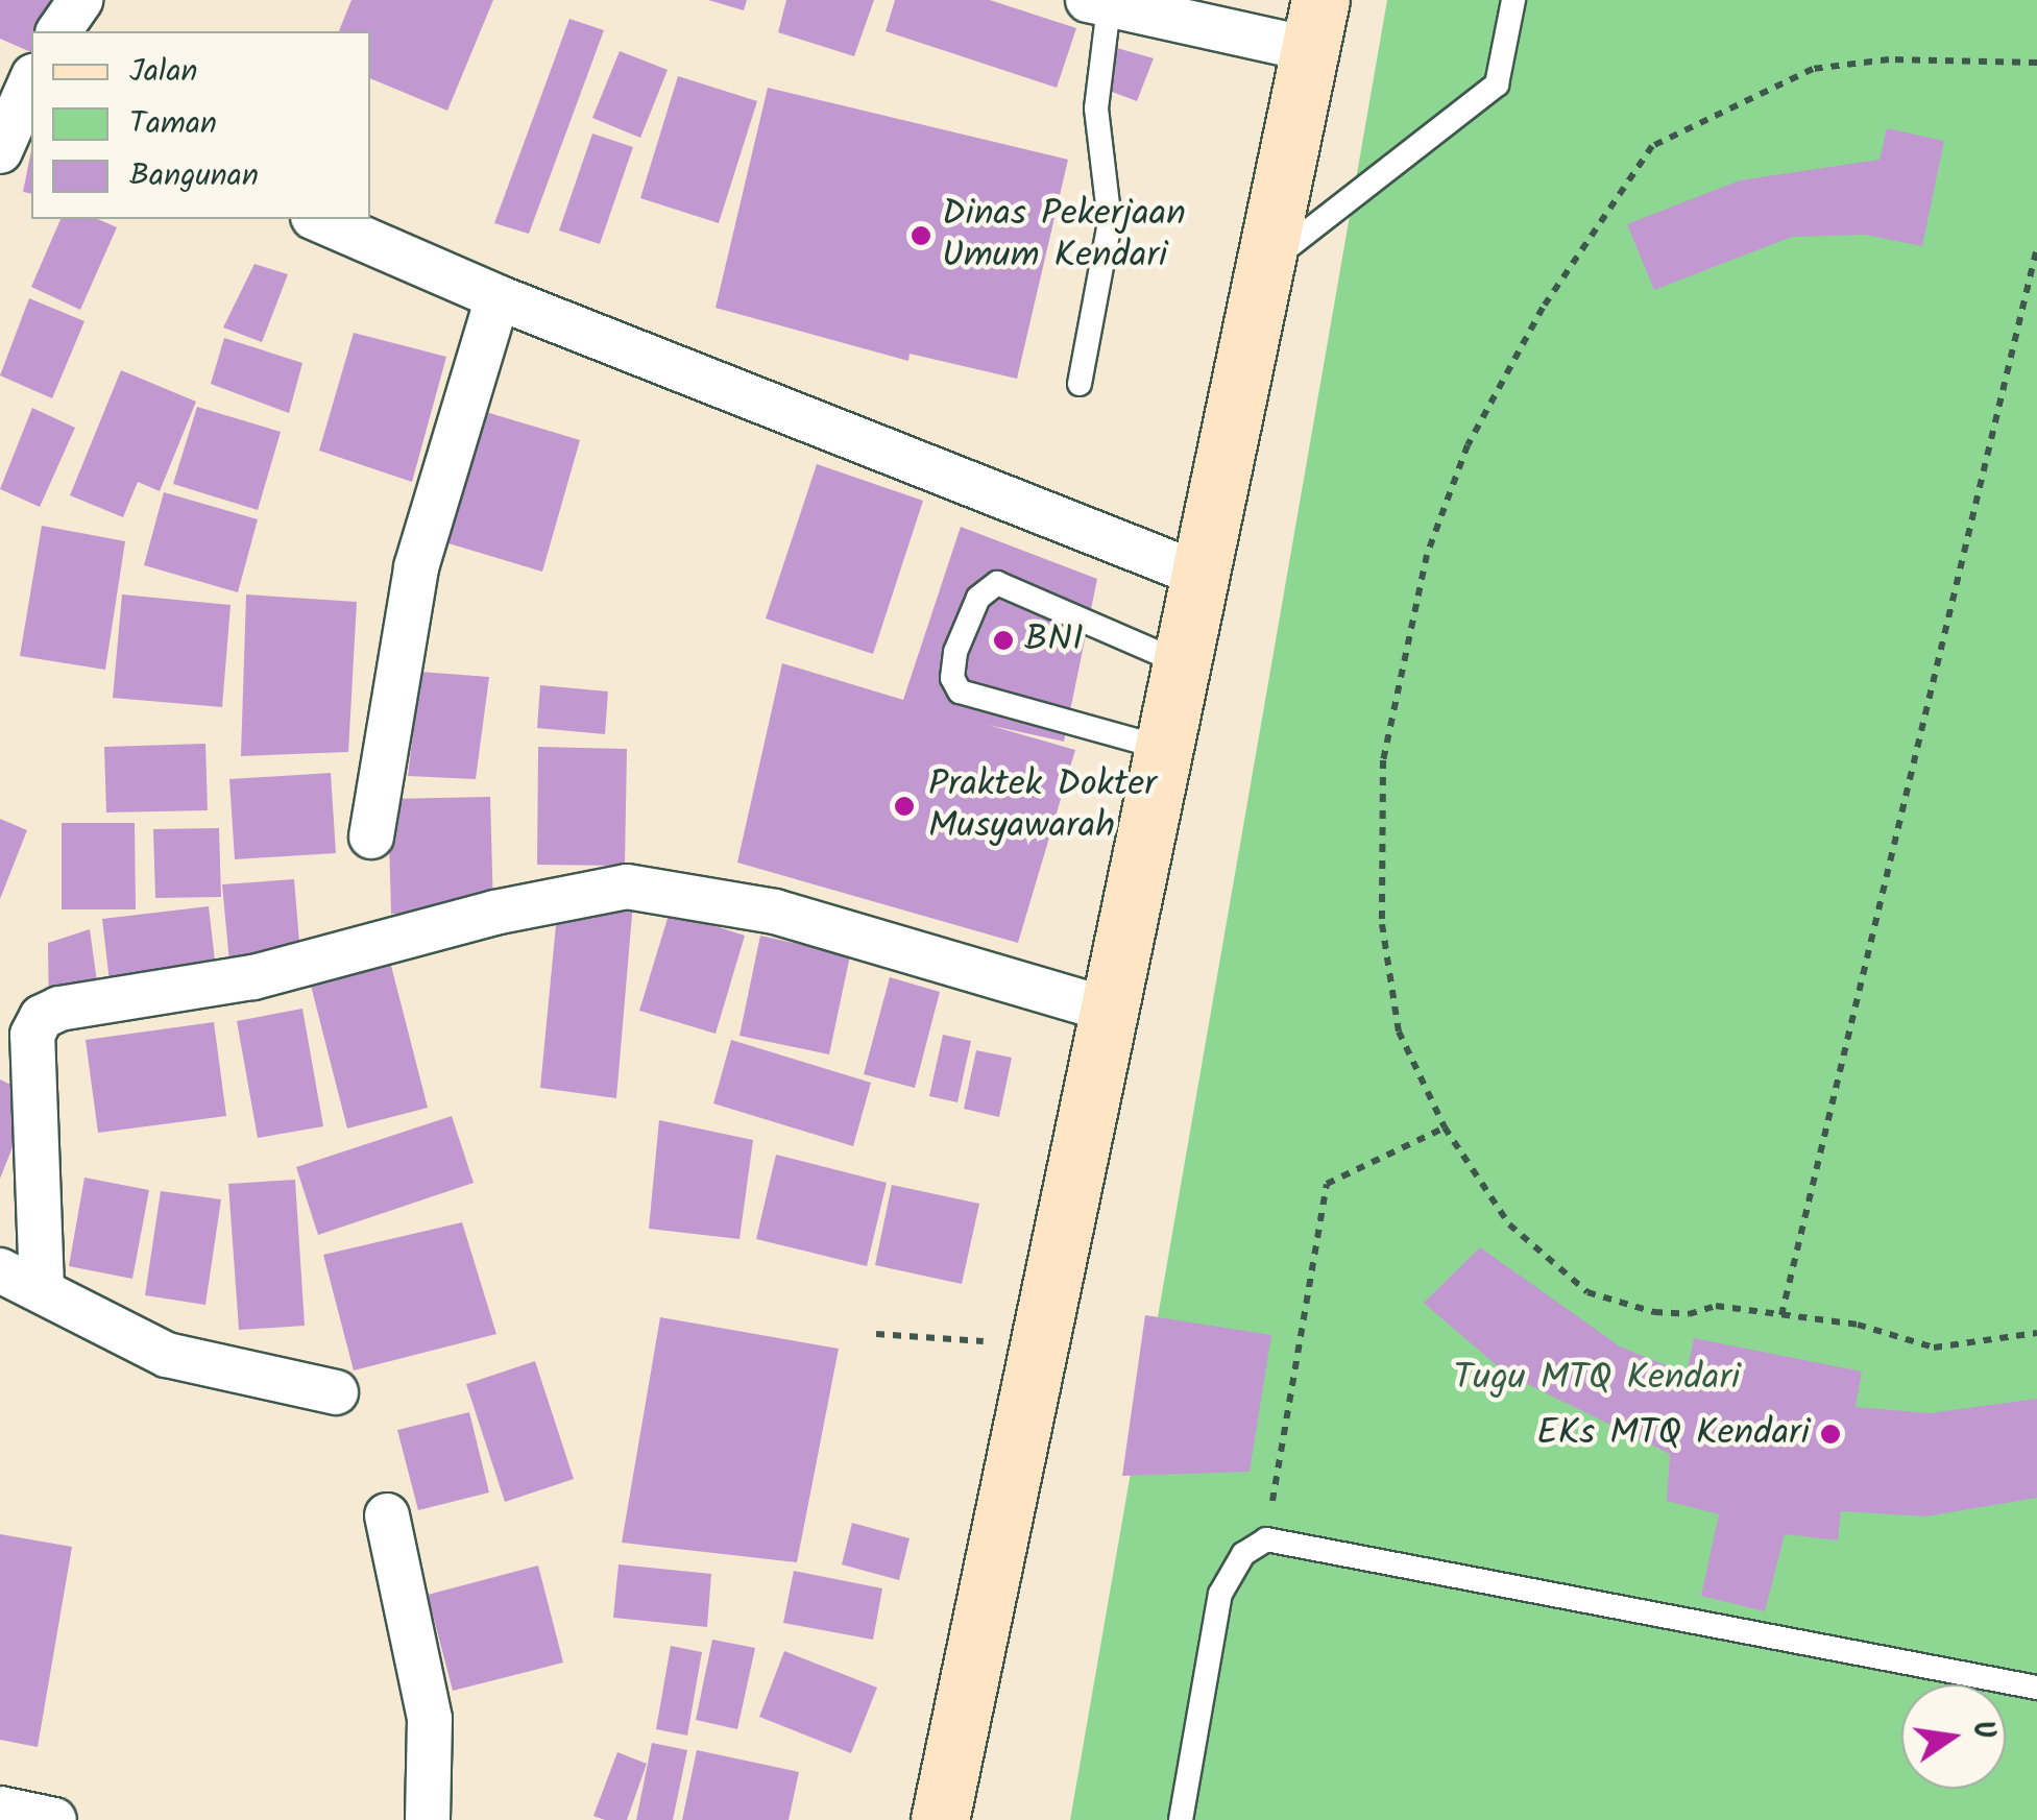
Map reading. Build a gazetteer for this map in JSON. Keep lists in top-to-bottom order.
{
  "parks": ["Tugu MTQ Kendari"],
  "places": [
    "Dinas Pekerjaan Umum Kendari",
    "BNI",
    "Praktek Dokter Musyawarah",
    "EKs MTQ Kendari"
  ],
  "legend": ["Jalan", "Taman", "Bangunan"],
  "north": "right"
}
